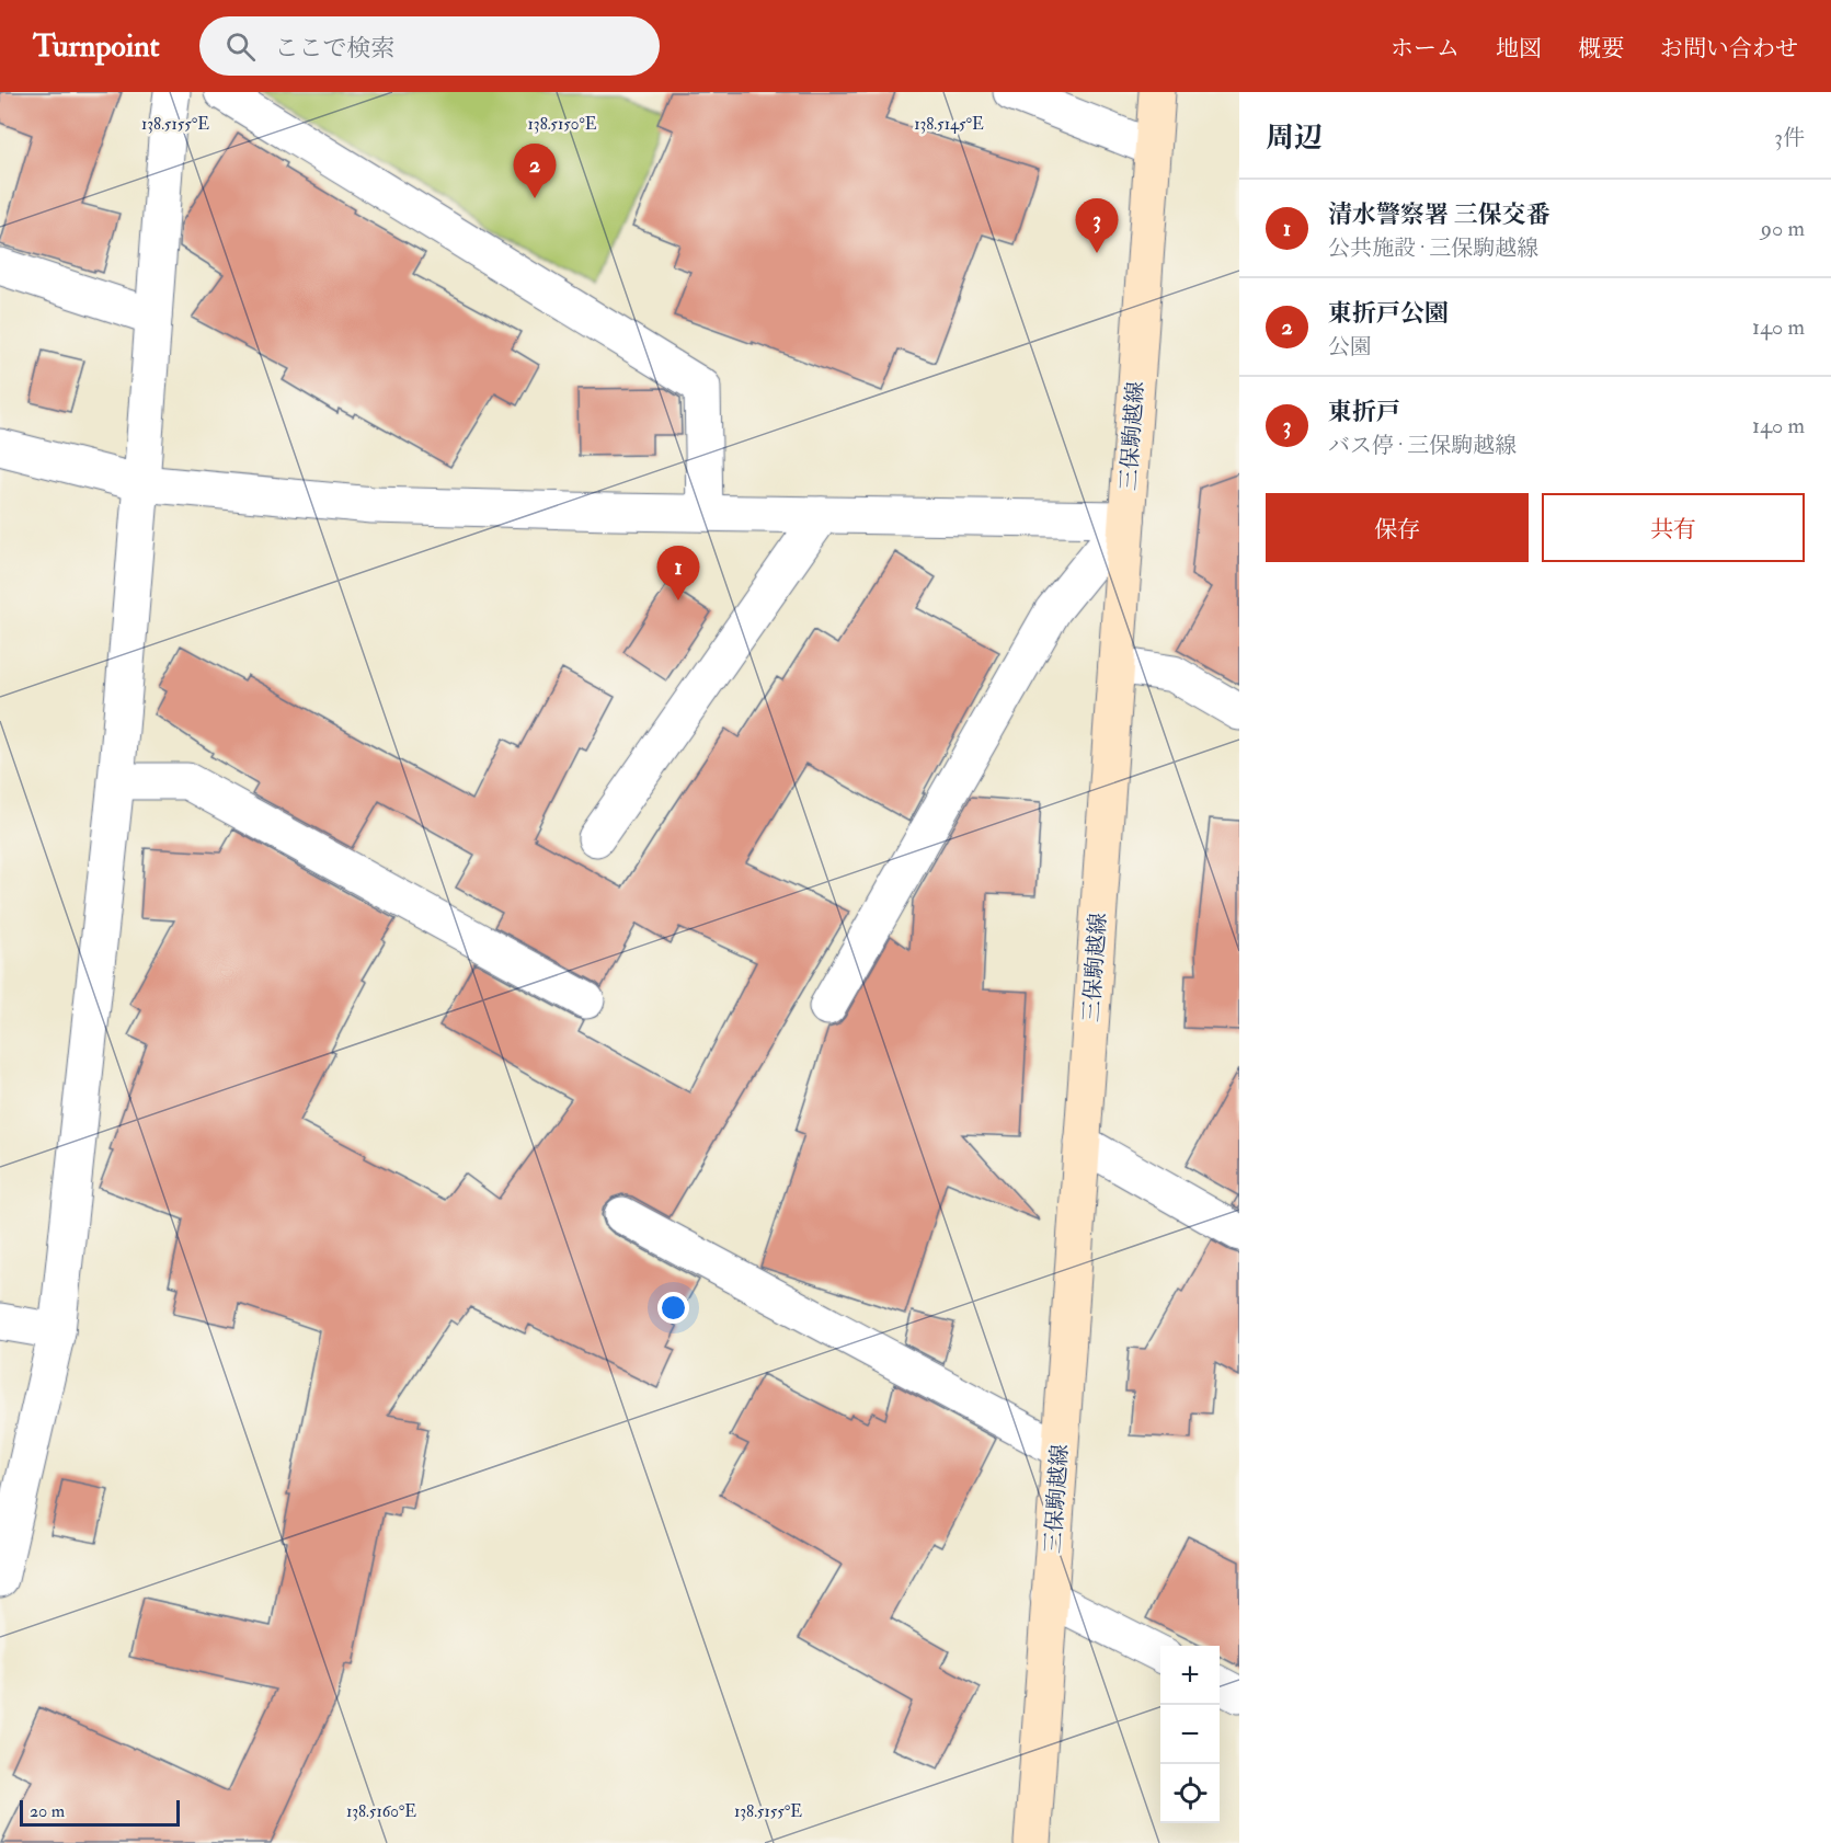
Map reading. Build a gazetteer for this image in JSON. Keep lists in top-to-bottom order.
{
  "streets": {
    "main road": ["三保駒越線"]
  },
  "scale_bar": "20 m",
  "page": {
    "header": "Turnpoint",
    "search": "ここで検索",
    "nav": [
      "ホーム",
      "地図",
      "概要",
      "お問い合わせ"
    ],
    "heading": ["周辺", "3件"],
    "pins": ["2", "3", "1"],
    "list": [
      {
        "mark": "1",
        "name": "清水警察署 三保交番",
        "note": "公共施設 · 三保駒越線",
        "value": "90 m"
      },
      {
        "mark": "2",
        "name": "東折戸公園",
        "note": "公園",
        "value": "140 m"
      },
      {
        "mark": "3",
        "name": "東折戸",
        "note": "バス停 · 三保駒越線",
        "value": "140 m"
      }
    ],
    "buttons": ["保存", "共有"],
    "map_buttons": ["+", "−"],
    "scale": "20 m"
  },
  "coordinates": [
    "138.5145°E",
    "138.5155°E",
    "138.5150°E",
    "138.5160°E"
  ]
}
